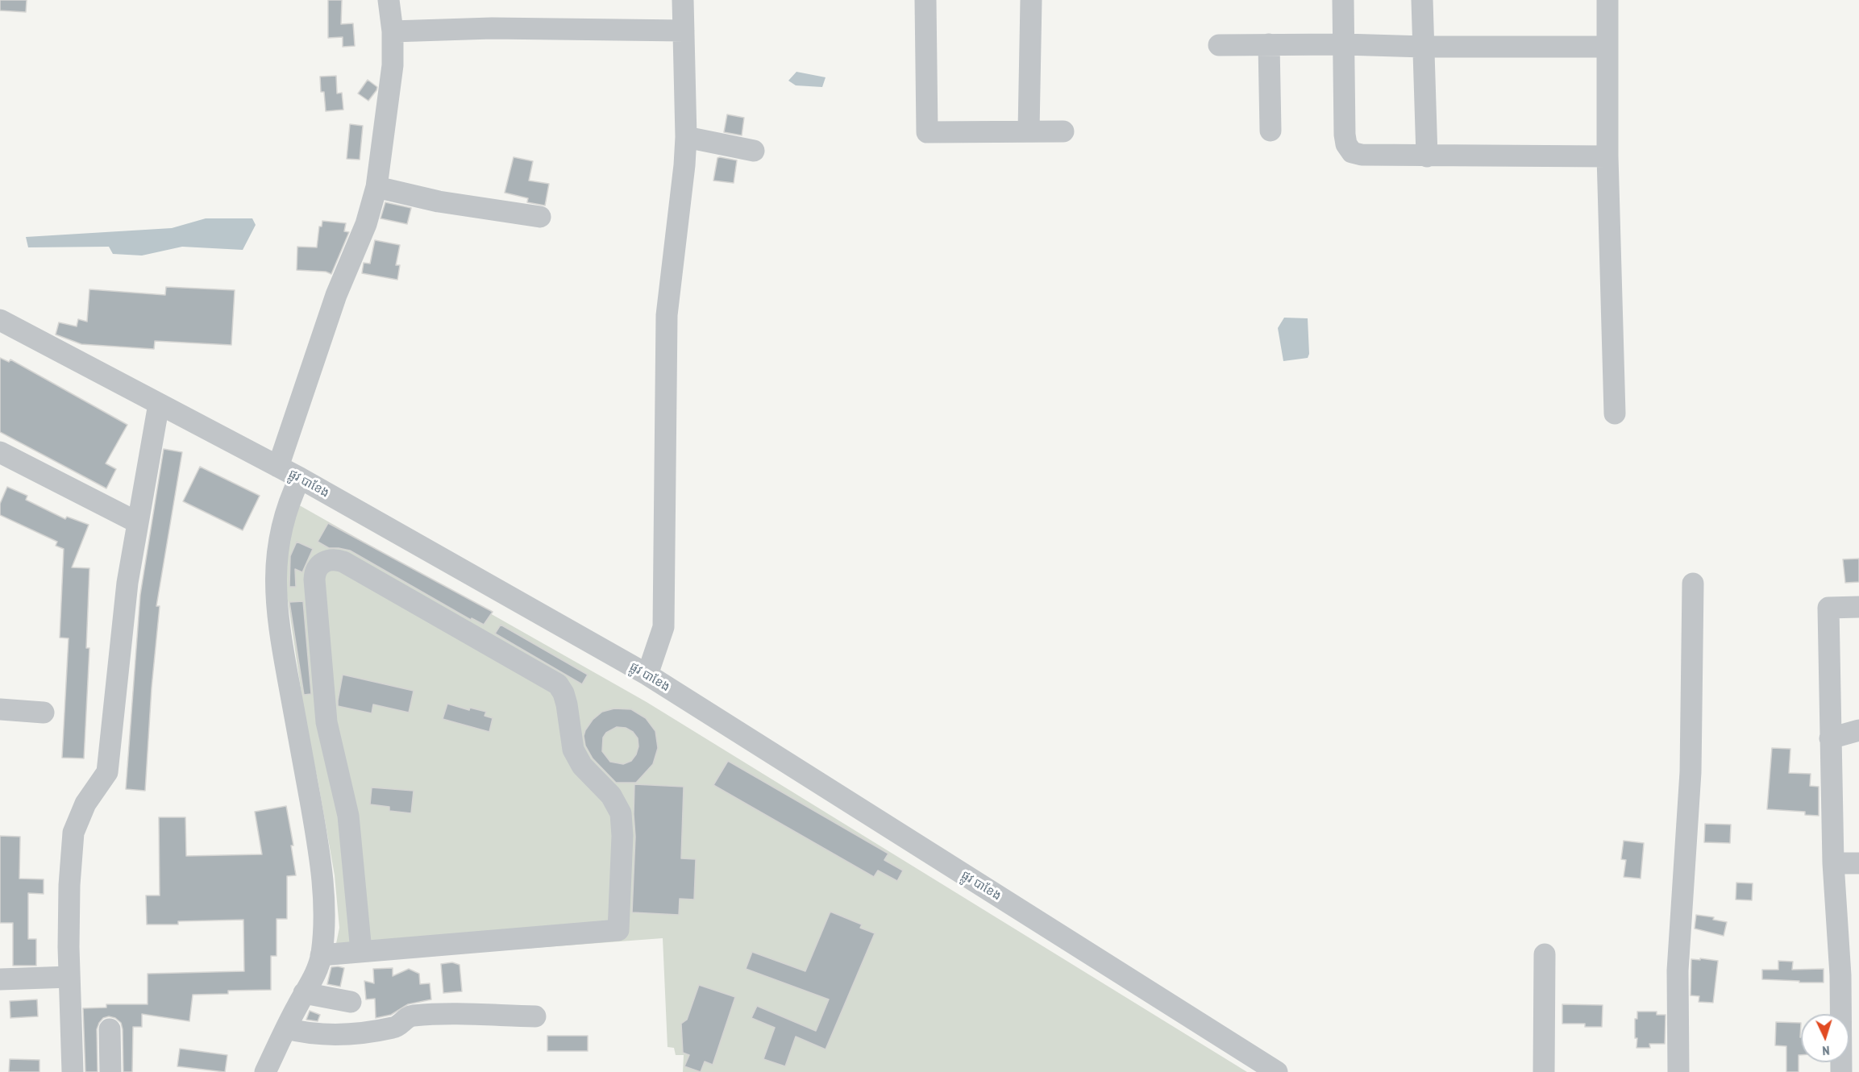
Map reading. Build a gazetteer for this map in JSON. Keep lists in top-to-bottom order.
{
  "streets": {
    "street": ["ផ្លូវ បាខែង"]
  },
  "north": "bottom"
}
